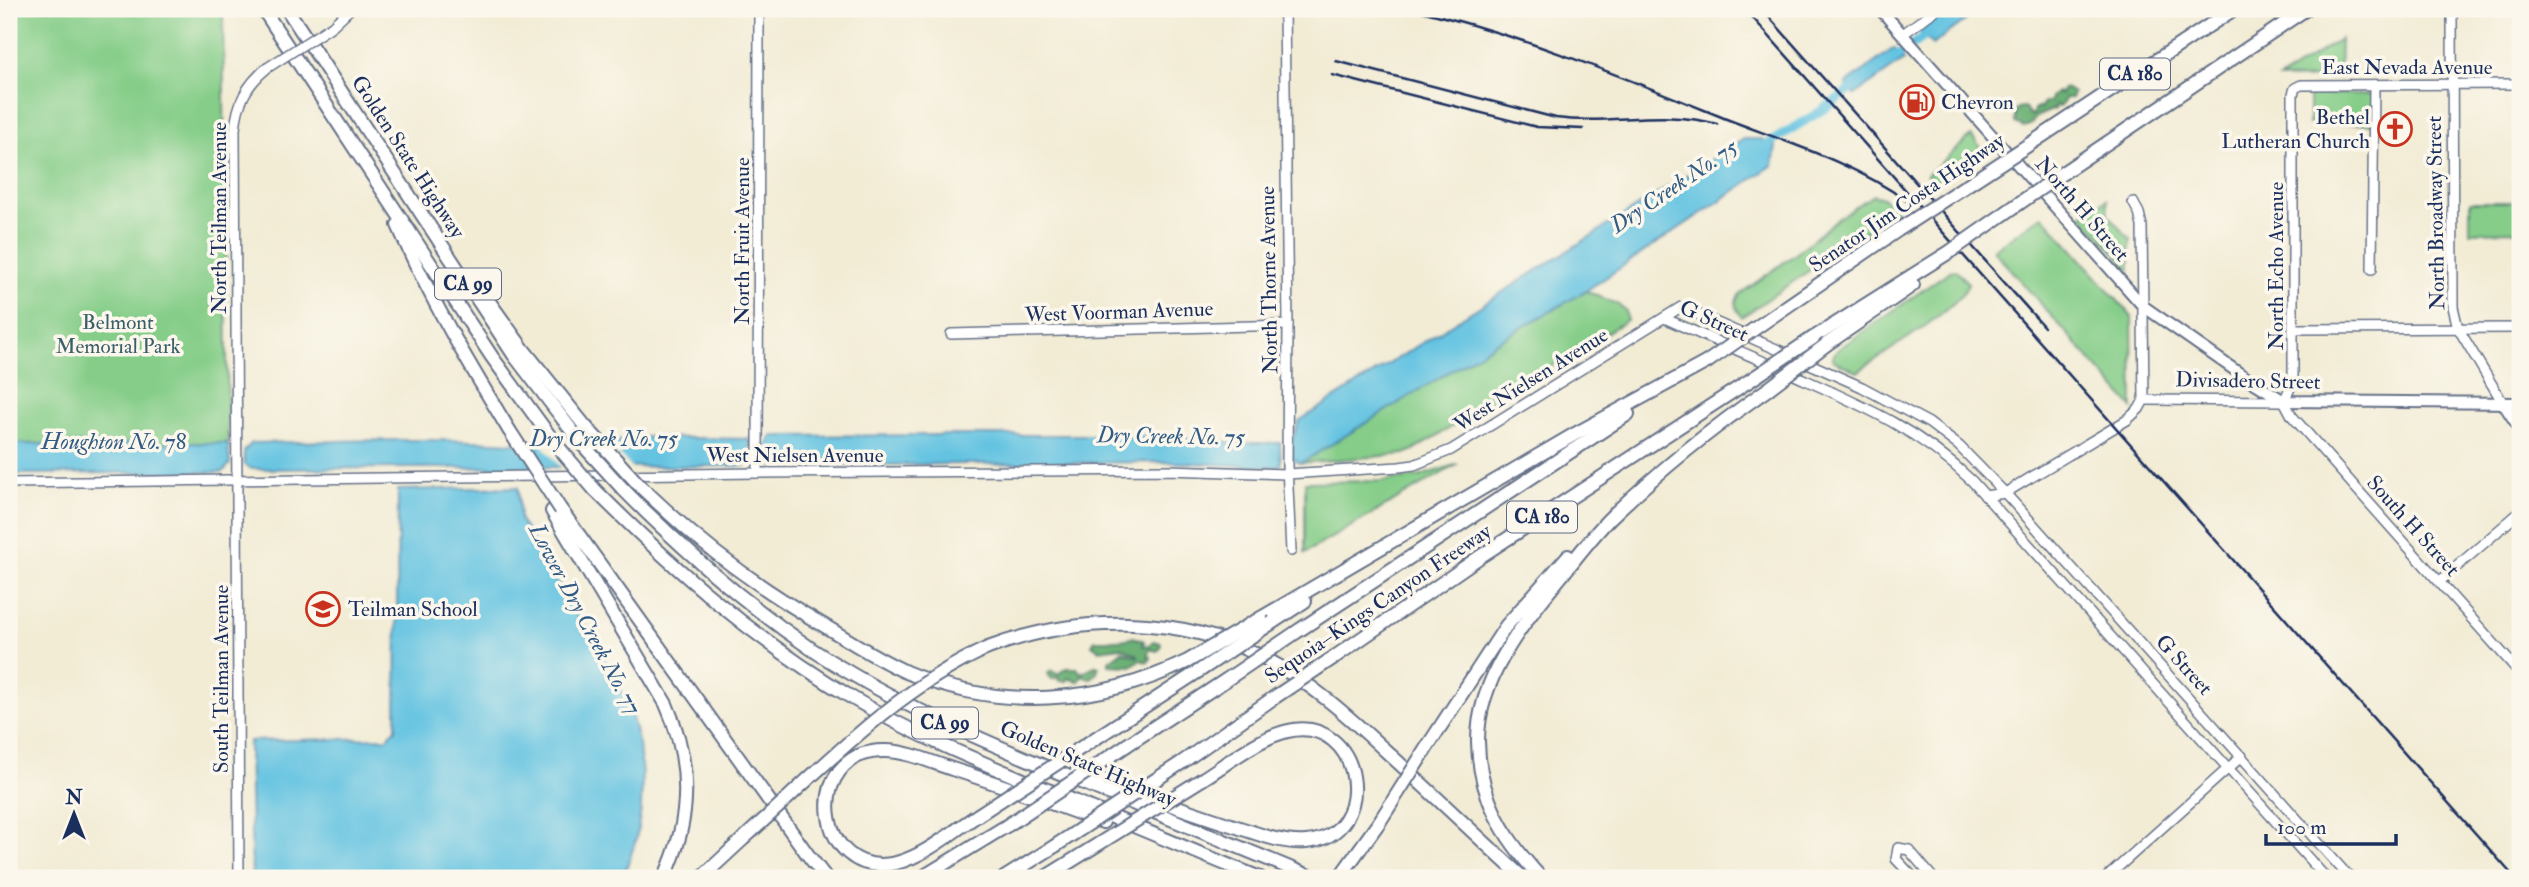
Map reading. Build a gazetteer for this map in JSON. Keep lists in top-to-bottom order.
{
  "streets": {
    "highway": [
      "CA 180",
      "Golden State Highway",
      "Senator Jim Costa Highway",
      "CA 99",
      "Sequoia–Kings Canyon Freeway"
    ],
    "main road": ["North H Street", "Divisadero Street"],
    "street": [
      "East Nevada Avenue",
      "North Broadway Street",
      "North Teilman Avenue",
      "North Fruit Avenue",
      "North Echo Avenue",
      "North Thorne Avenue",
      "West Voorman Avenue",
      "G Street",
      "West Nielsen Avenue",
      "South H Street",
      "South Teilman Avenue"
    ]
  },
  "crossings": [
    ["East Nevada Avenue", "North Broadway Street"],
    ["East Nevada Avenue", "North Echo Avenue"],
    ["CA 180", "Sequoia–Kings Canyon Freeway"],
    ["Senator Jim Costa Highway", "Sequoia–Kings Canyon Freeway"],
    ["North H Street", "North Echo Avenue"],
    ["North H Street", "Divisadero Street"],
    ["North H Street", "South H Street"],
    ["North Broadway Street", "Divisadero Street"],
    ["North Teilman Avenue", "West Nielsen Avenue"],
    ["North Teilman Avenue", "South Teilman Avenue"],
    ["North Fruit Avenue", "West Nielsen Avenue"],
    ["North Echo Avenue", "Divisadero Street"],
    ["North Echo Avenue", "South H Street"],
    ["North Thorne Avenue", "West Voorman Avenue"],
    ["North Thorne Avenue", "West Nielsen Avenue"],
    ["G Street", "West Nielsen Avenue"],
    ["West Nielsen Avenue", "South Teilman Avenue"],
    ["Divisadero Street", "South H Street"]
  ],
  "water": ["Dry Creek No. 75", "Houghton No. 78", "Lower Dry Creek No. 77"],
  "parks": ["Belmont Memorial Park"],
  "places": {
    "fuel station": ["Chevron"],
    "church": ["Bethel Lutheran Church"],
    "school or university": ["Teilman School"]
  },
  "scale_bar": "100 m",
  "north": "top"
}
